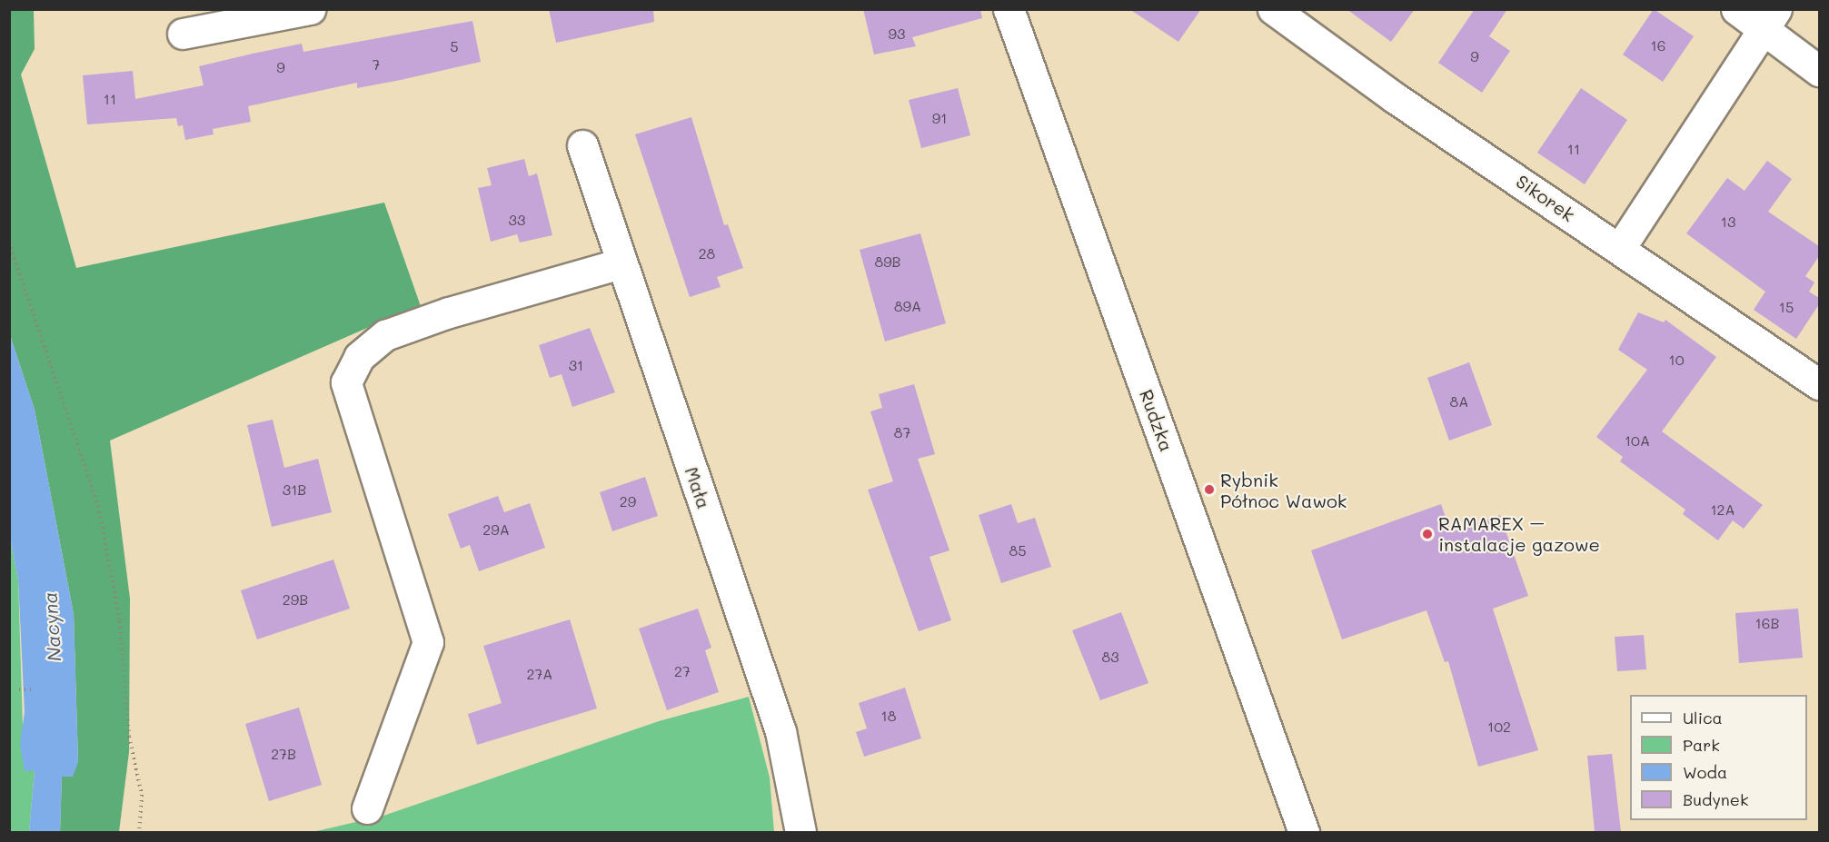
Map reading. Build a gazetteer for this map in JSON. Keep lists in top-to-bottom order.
{
  "streets": {
    "street": ["Sikorek", "Rudzka", "Mała"]
  },
  "water": ["Nacyna"],
  "places": ["Rybnik Północ Wawok", "RAMAREX – instalacje gazowe"],
  "house_numbers": [
    "93",
    "16",
    "5",
    "9",
    "7",
    "9",
    "11",
    "91",
    "11",
    "33",
    "13",
    "28",
    "89B",
    "89A",
    "15",
    "10",
    "31",
    "8A",
    "87",
    "10A",
    "31B",
    "29",
    "12A",
    "29A",
    "85",
    "29B",
    "16B",
    "83",
    "27",
    "27A",
    "18",
    "102",
    "27B"
  ],
  "legend": [
    "Ulica",
    "Park",
    "Woda",
    "Budynek"
  ]
}
